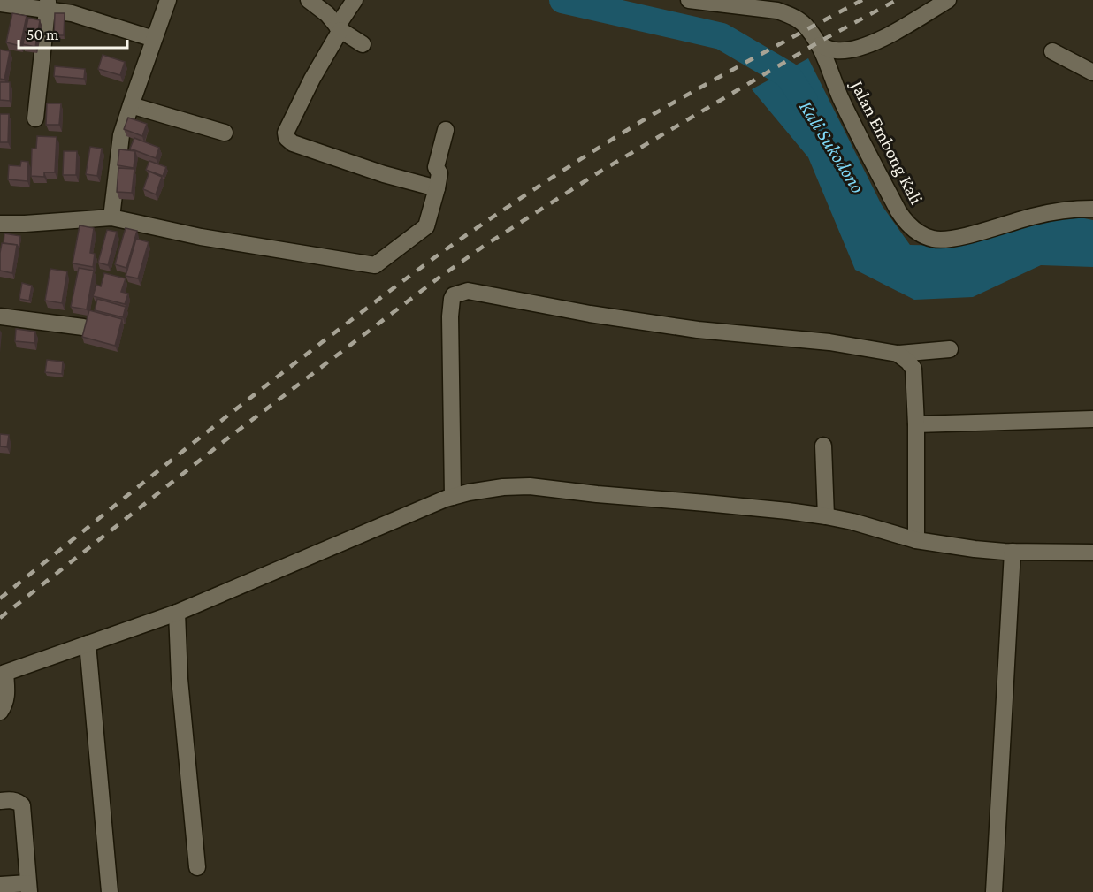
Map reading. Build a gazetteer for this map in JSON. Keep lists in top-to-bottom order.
{
  "streets": {
    "street": ["Jalan Embong Kali"]
  },
  "water": ["Kali Sukodono"],
  "scale_bar": "50 m"
}
